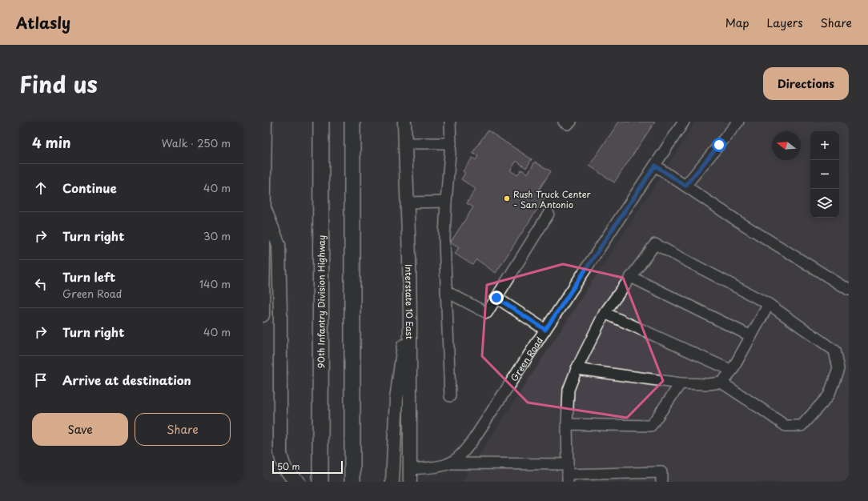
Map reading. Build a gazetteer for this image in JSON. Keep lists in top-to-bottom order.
{
  "streets": {
    "highway": ["90th Infantry Division Highway"],
    "main road": ["Interstate 10 East"],
    "street": ["Green Road"]
  },
  "crossings": [
    ["Interstate 10 East", "Green Road"]
  ],
  "places": ["Rush Truck Center - San Antonio"],
  "scale_bar": "50 m",
  "north": "left",
  "page": {
    "header": "Atlasly",
    "nav": ["Map", "Layers", "Share"],
    "title": "Find us",
    "buttons": [
      "Directions",
      ["Save", "Share"]
    ],
    "heading": ["4 min", "Walk · 250 m"],
    "map_buttons": ["+", "−"],
    "list": [
      ["Continue", "40 m"],
      ["Turn right", "30 m"],
      ["Turn left", "Green Road", "140 m"],
      ["Turn right", "40 m"],
      "Arrive at destination"
    ],
    "scale": "50 m"
  }
}
